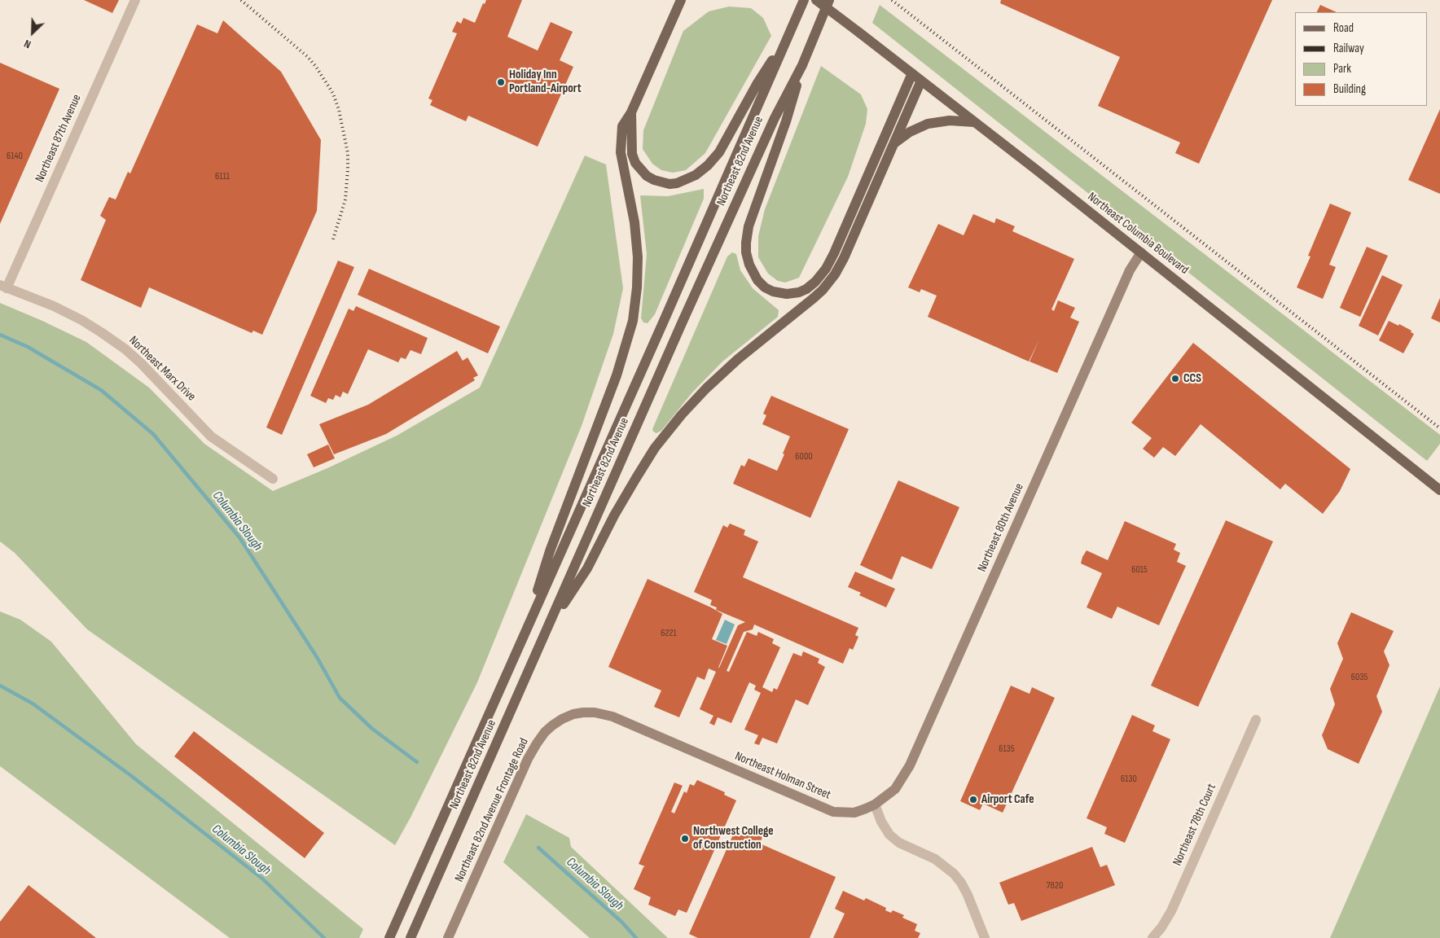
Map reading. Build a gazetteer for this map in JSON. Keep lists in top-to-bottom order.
{
  "streets": {
    "main road": ["Northeast 82nd Avenue", "Northeast Columbia Boulevard"],
    "street": [
      "Northeast 87th Avenue",
      "Northeast Marx Drive",
      "Northeast 80th Avenue",
      "Northeast Holman Street",
      "Northeast 82nd Avenue Frontage Road",
      "Northeast 78th Court"
    ]
  },
  "crossings": [
    ["Northeast 87th Avenue", "Northeast Marx Drive"],
    ["Northeast Columbia Boulevard", "Northeast 80th Avenue"],
    ["Northeast 80th Avenue", "Northeast Holman Street"],
    ["Northeast Holman Street", "Northeast 82nd Avenue Frontage Road"]
  ],
  "water": ["Columbia Slough"],
  "places": [
    "Holiday Inn Portland-Airport",
    "CCS",
    "Airport Cafe",
    "Northwest College of Construction"
  ],
  "house_numbers": [
    "6140",
    "6111",
    "6000",
    "6015",
    "6221",
    "6035",
    "6135",
    "6130",
    "7820"
  ],
  "legend": [
    "Road",
    "Railway",
    "Park",
    "Building"
  ],
  "north": "bottom left"
}
